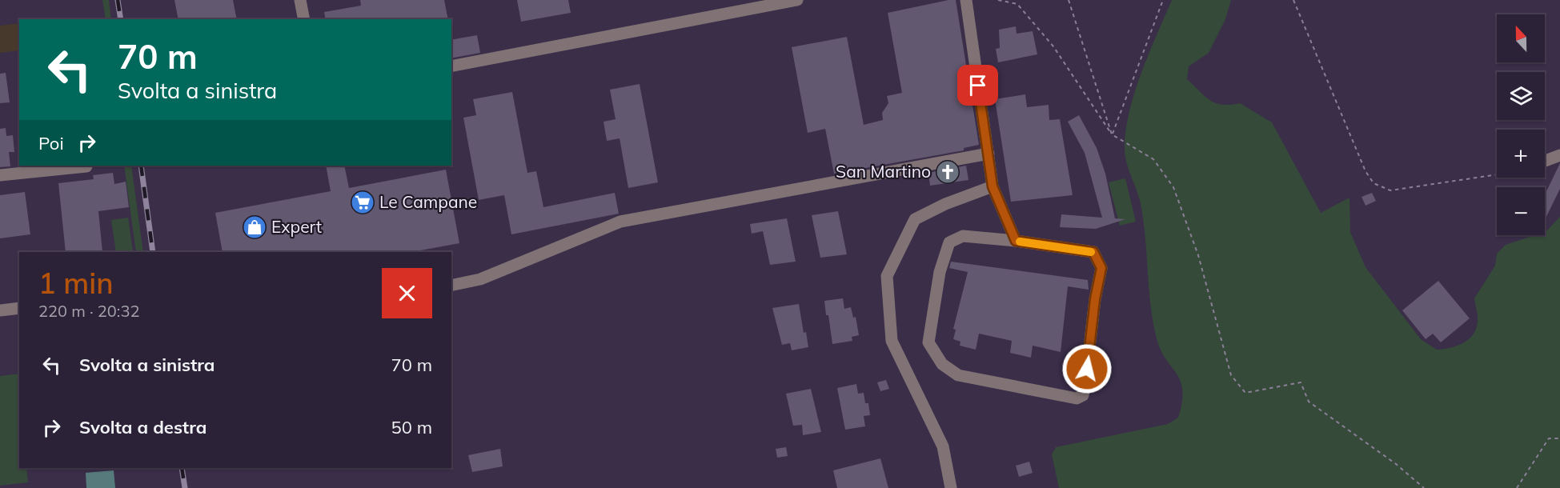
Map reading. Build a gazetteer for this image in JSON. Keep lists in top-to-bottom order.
{
  "places": {
    "church": ["San Martino"],
    "supermarket": ["Le Campane"],
    "shop": ["Expert"]
  },
  "north": "top",
  "page": {
    "map_buttons": ["+", "−"],
    "turn": ["70 m", "Svolta a sinistra"],
    "then": "Poi",
    "heading": ["1 min", "220 m · 20:32"],
    "list": [
      {
        "name": "Svolta a sinistra",
        "value": "70 m"
      },
      {
        "name": "Svolta a destra",
        "value": "50 m"
      }
    ]
  }
}
